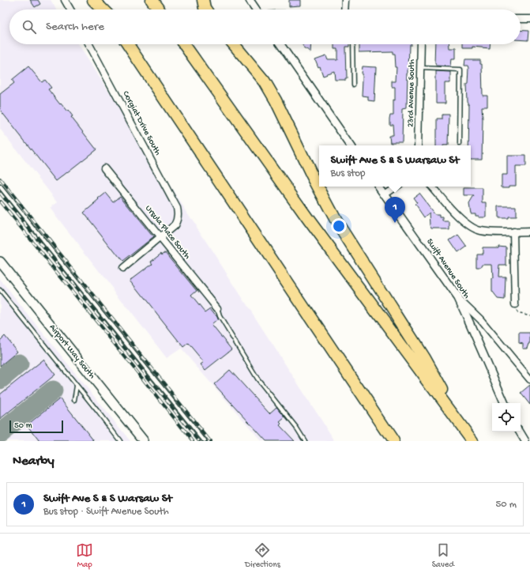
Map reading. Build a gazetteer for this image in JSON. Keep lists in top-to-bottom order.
{
  "streets": {
    "main road": ["Airport Way South"],
    "street": [
      "23rd Avenue South",
      "Corgiat Drive South",
      "Ursula Place South",
      "Swift Avenue South"
    ]
  },
  "crossings": [
    ["Corgiat Drive South", "Ursula Place South"]
  ],
  "scale_bar": "50 m",
  "page": {
    "search": "Search here",
    "popup": ["Swift Ave S & S Warsaw St", "Bus stop"],
    "pins": "1",
    "scale": "50 m",
    "heading": "Nearby",
    "list": [
      {
        "mark": "1",
        "name": "Swift Ave S & S Warsaw St",
        "note": "Bus stop · Swift Avenue South",
        "value": "50 m"
      }
    ],
    "nav": ["Map", "Directions", "Saved"]
  }
}
